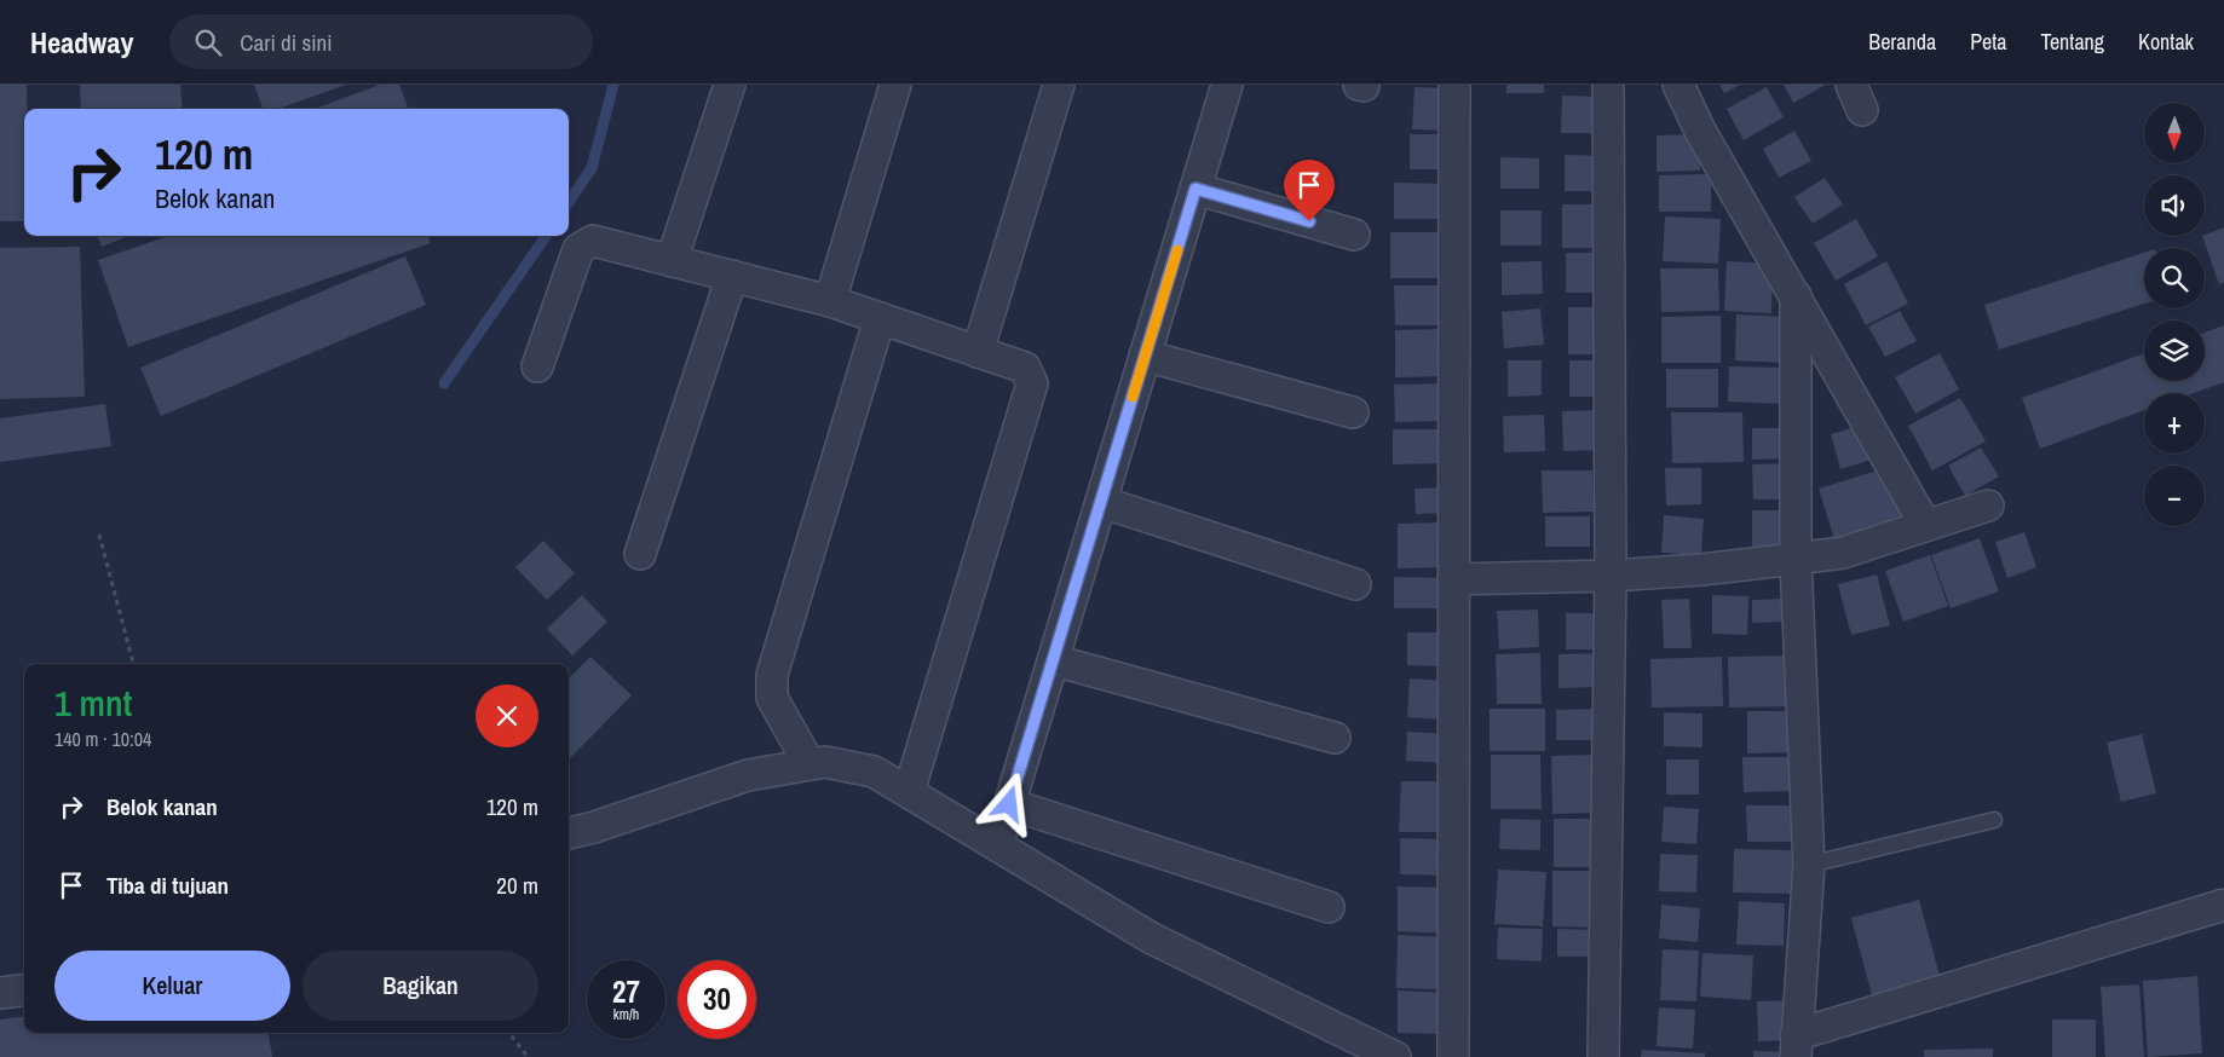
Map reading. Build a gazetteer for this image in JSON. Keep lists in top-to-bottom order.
{
  "north": "bottom",
  "page": {
    "header": "Headway",
    "search": "Cari di sini",
    "nav": [
      "Beranda",
      "Peta",
      "Tentang",
      "Kontak"
    ],
    "map_buttons": ["+", "−"],
    "turn": ["120 m", "Belok kanan"],
    "heading": ["1 mnt", "140 m · 10:04"],
    "list": [
      {
        "name": "Belok kanan",
        "value": "120 m"
      },
      {
        "name": "Tiba di tujuan",
        "value": "20 m"
      }
    ],
    "buttons": ["Keluar", "Bagikan"],
    "speed": "27 km/h",
    "limit": "30"
  }
}
